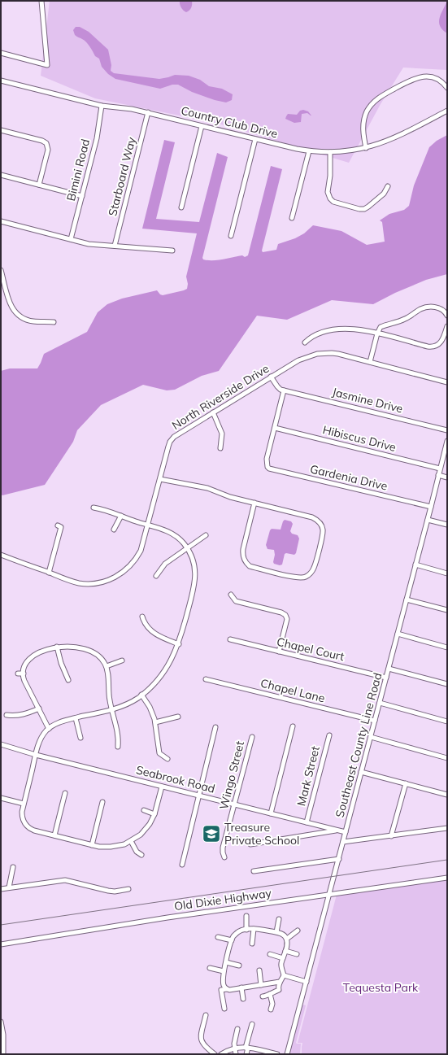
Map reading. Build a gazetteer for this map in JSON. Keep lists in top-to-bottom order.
{
  "streets": {
    "street": [
      "Country Club Drive",
      "Bimini Road",
      "Starboard Way",
      "North Riverside Drive",
      "Jasmine Drive",
      "Hibiscus Drive",
      "Gardenia Drive",
      "Chapel Court",
      "Chapel Lane",
      "Southeast County Line Road",
      "Wingo Street",
      "Mark Street",
      "Seabrook Road",
      "Old Dixie Highway"
    ]
  },
  "crossings": [
    ["Country Club Drive", "Bimini Road"],
    ["Country Club Drive", "Starboard Way"],
    ["Hibiscus Drive", "Gardenia Drive"],
    ["Hibiscus Drive", "Southeast County Line Road"],
    ["Gardenia Drive", "Southeast County Line Road"],
    ["Chapel Court", "Southeast County Line Road"],
    ["Chapel Lane", "Southeast County Line Road"],
    ["Southeast County Line Road", "Seabrook Road"],
    ["Southeast County Line Road", "Old Dixie Highway"],
    ["Wingo Street", "Seabrook Road"],
    ["Mark Street", "Seabrook Road"]
  ],
  "parks": ["Tequesta Park"],
  "places": {
    "school or university": ["Treasure Private School"]
  }
}
